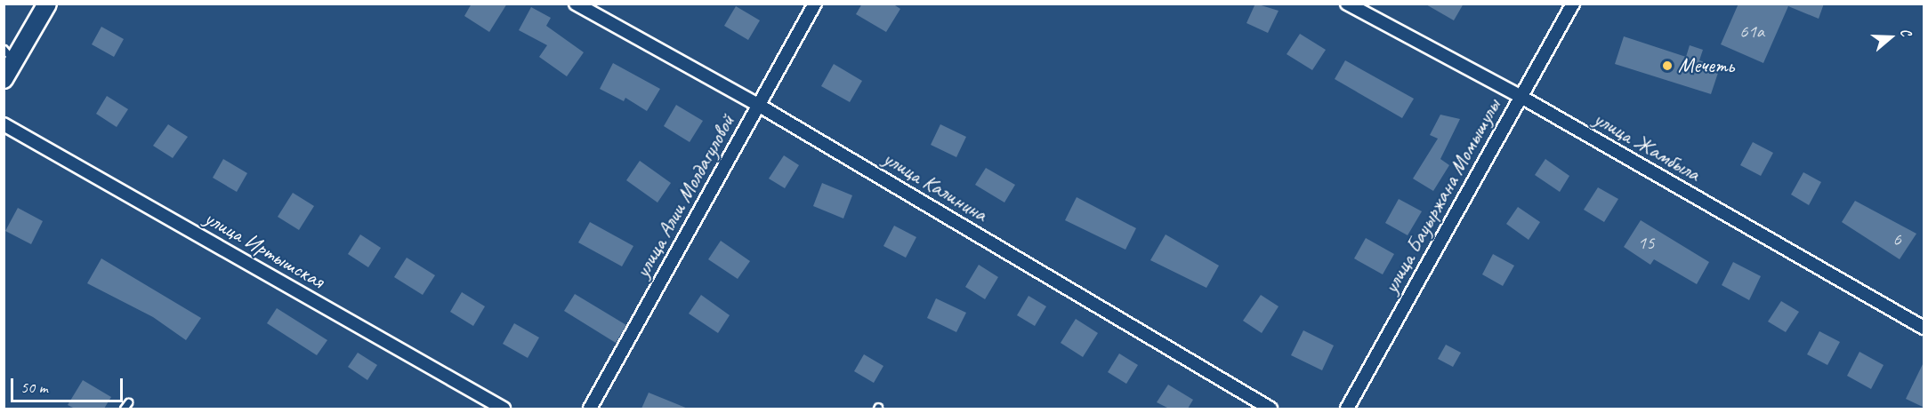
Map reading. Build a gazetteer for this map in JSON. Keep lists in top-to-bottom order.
{
  "streets": {
    "street": [
      "улица Жамбыла",
      "улица Калинина",
      "улица Алии Молдагуловой",
      "улица Бауыржана Момышулы",
      "улица Иртышская"
    ]
  },
  "crossings": [
    ["улица Жамбыла", "улица Бауыржана Момышулы"],
    ["улица Калинина", "улица Алии Молдагуловой"]
  ],
  "places": ["Мечеть"],
  "house_numbers": ["61а", "6", "15"],
  "scale_bar": "50 m",
  "north": "right"
}
